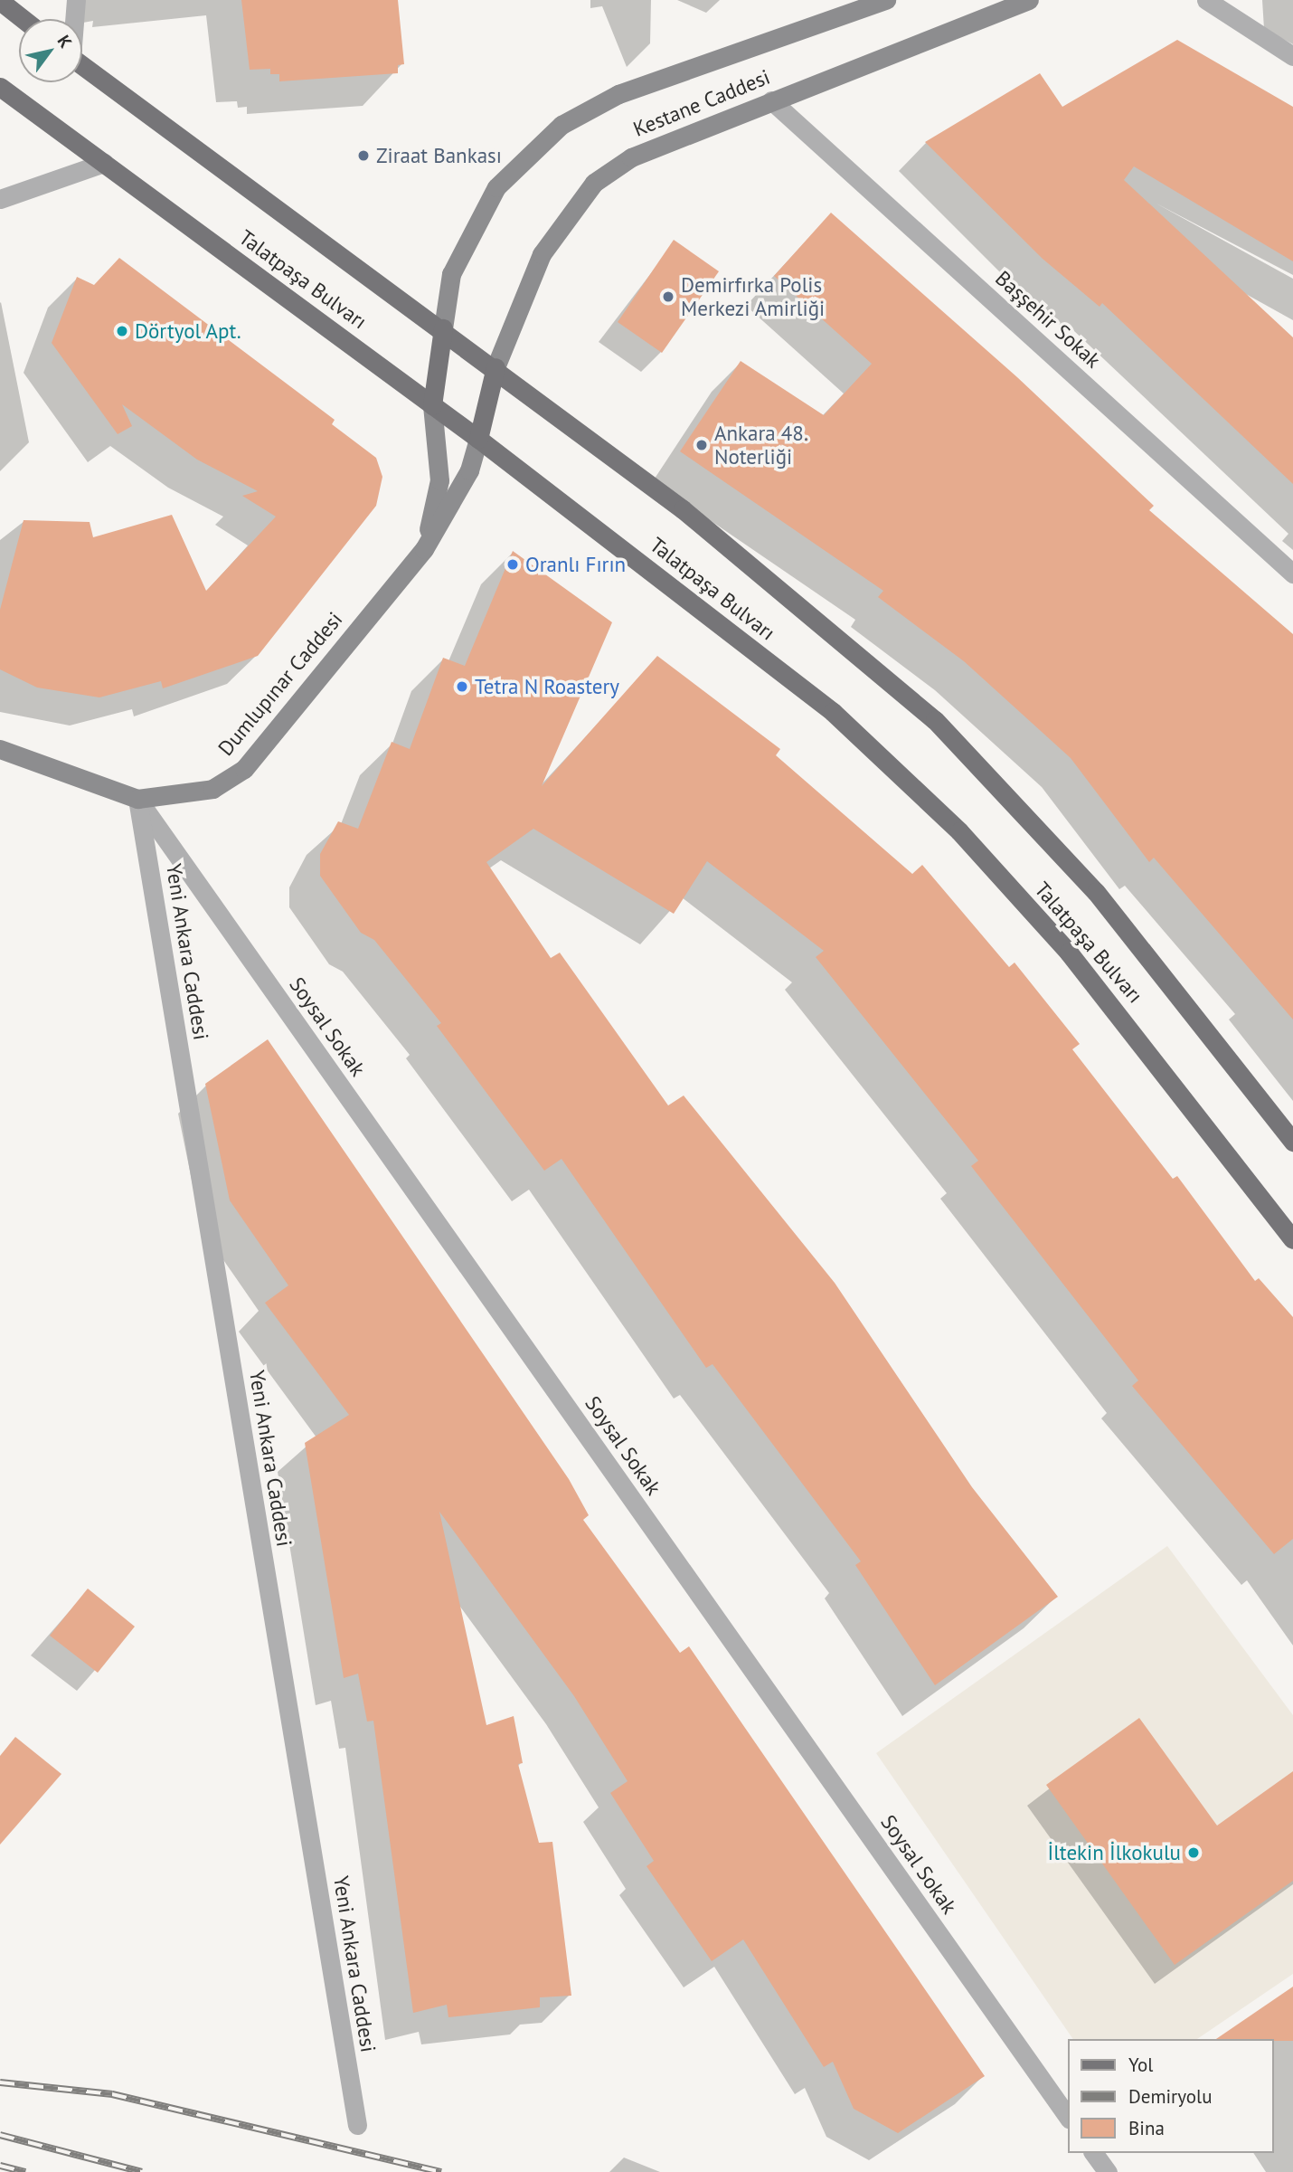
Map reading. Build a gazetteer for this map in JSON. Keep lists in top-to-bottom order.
{
  "streets": {
    "main road": ["Kestane Caddesi", "Talatpaşa Bulvarı", "Dumlupınar Caddesi"],
    "street": ["Başşehir Sokak", "Yeni Ankara Caddesi", "Soysal Sokak"]
  },
  "crossings": [
    ["Kestane Caddesi", "Talatpaşa Bulvarı"],
    ["Kestane Caddesi", "Başşehir Sokak"],
    ["Talatpaşa Bulvarı", "Dumlupınar Caddesi"],
    ["Dumlupınar Caddesi", "Yeni Ankara Caddesi"],
    ["Dumlupınar Caddesi", "Soysal Sokak"],
    ["Yeni Ankara Caddesi", "Soysal Sokak"]
  ],
  "places": [
    "Ziraat Bankası",
    "Demirfırka Polis Merkezi Amirliği",
    "Dörtyol Apt.",
    "Ankara 48. Noterliği",
    "Oranlı Fırın",
    "Tetra N Roastery",
    "İltekin İlkokulu"
  ],
  "legend": ["Yol", "Demiryolu", "Bina"],
  "north": "top right"
}
